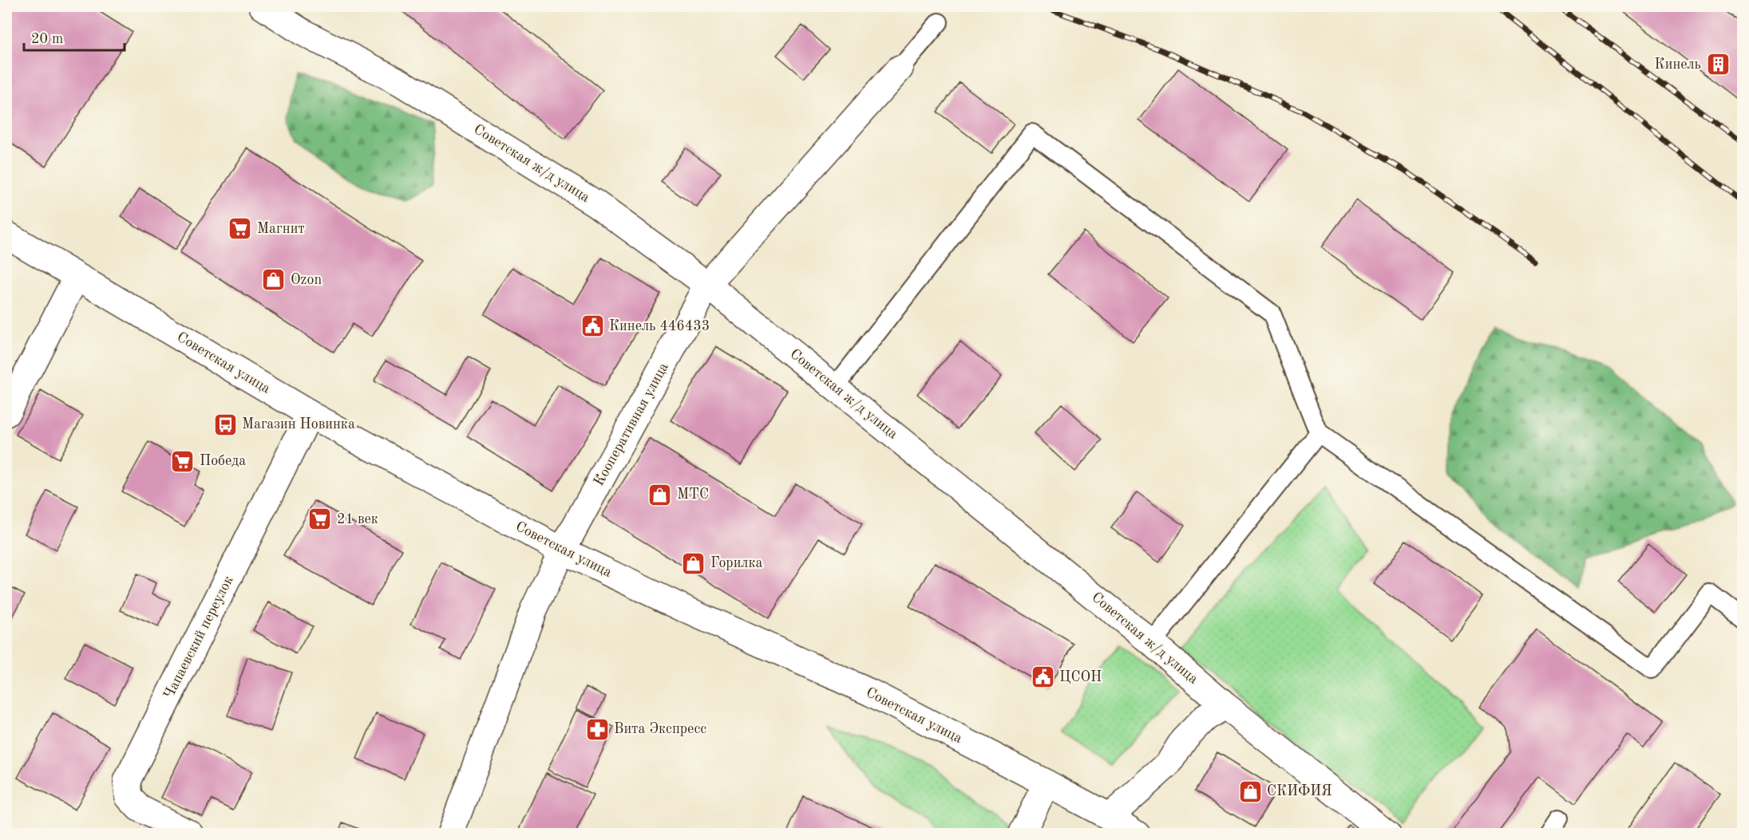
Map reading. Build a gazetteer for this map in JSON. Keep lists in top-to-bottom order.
{
  "streets": {
    "street": [
      "Советская ж/д улица",
      "Советская улица",
      "Кооперативная улица",
      "Чапаевский переулок"
    ]
  },
  "crossings": [
    ["Советская ж/д улица", "Кооперативная улица"],
    ["Советская улица", "Кооперативная улица"],
    ["Советская улица", "Чапаевский переулок"]
  ],
  "places": {
    "building": ["Кинель"],
    "supermarket": ["Магнит", "Победа", "21 век"],
    "shop": [
      "Ozon",
      "МТС",
      "Горилка",
      "СКИФИЯ"
    ],
    "public building": ["Кинель 446433", "ЦСОН"],
    "bus stop": ["Магазин Новинка"],
    "pharmacy": ["Вита Экспресс"]
  },
  "scale_bar": "20 m"
}
